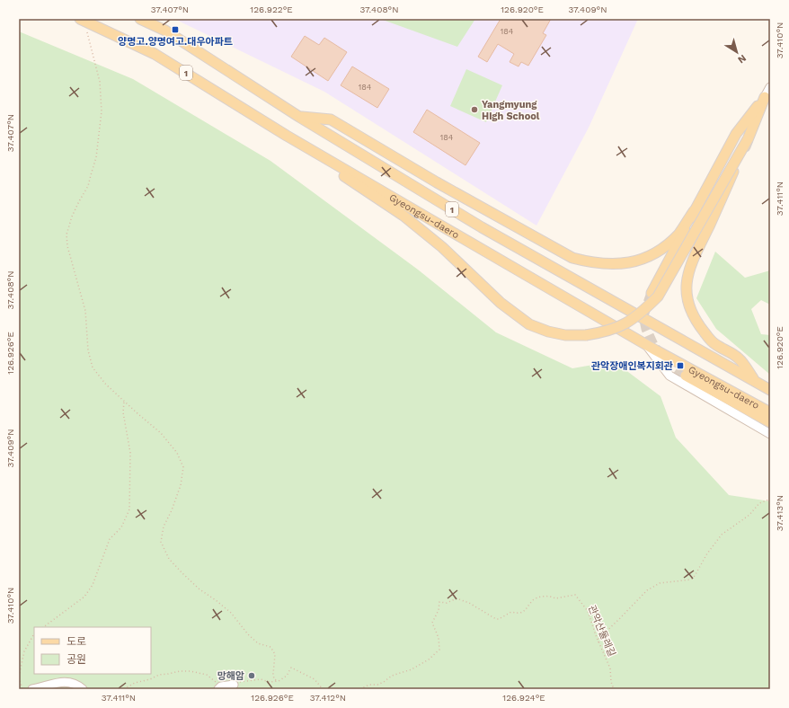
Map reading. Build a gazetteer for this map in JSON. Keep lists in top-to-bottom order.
{
  "streets": {
    "main road": ["1", "Gyeongsu-daero"],
    "path": ["관악산둘레길"]
  },
  "places": {
    "transit": ["양명고.양명여고.대우아파트", "관악장애인복지회관"],
    "other": ["Yangmyung High School", "망해암"]
  },
  "house_numbers": ["184", "184", "184"],
  "legend": ["도로", "공원"],
  "north": "bottom right",
  "coordinates": [
    "37.407°N",
    "126.922°E",
    "37.408°N",
    "126.920°E",
    "37.409°N",
    "37.410°N",
    "37.411°N",
    "126.926°E",
    "37.413°N",
    "37.412°N",
    "126.924°E"
  ]
}
